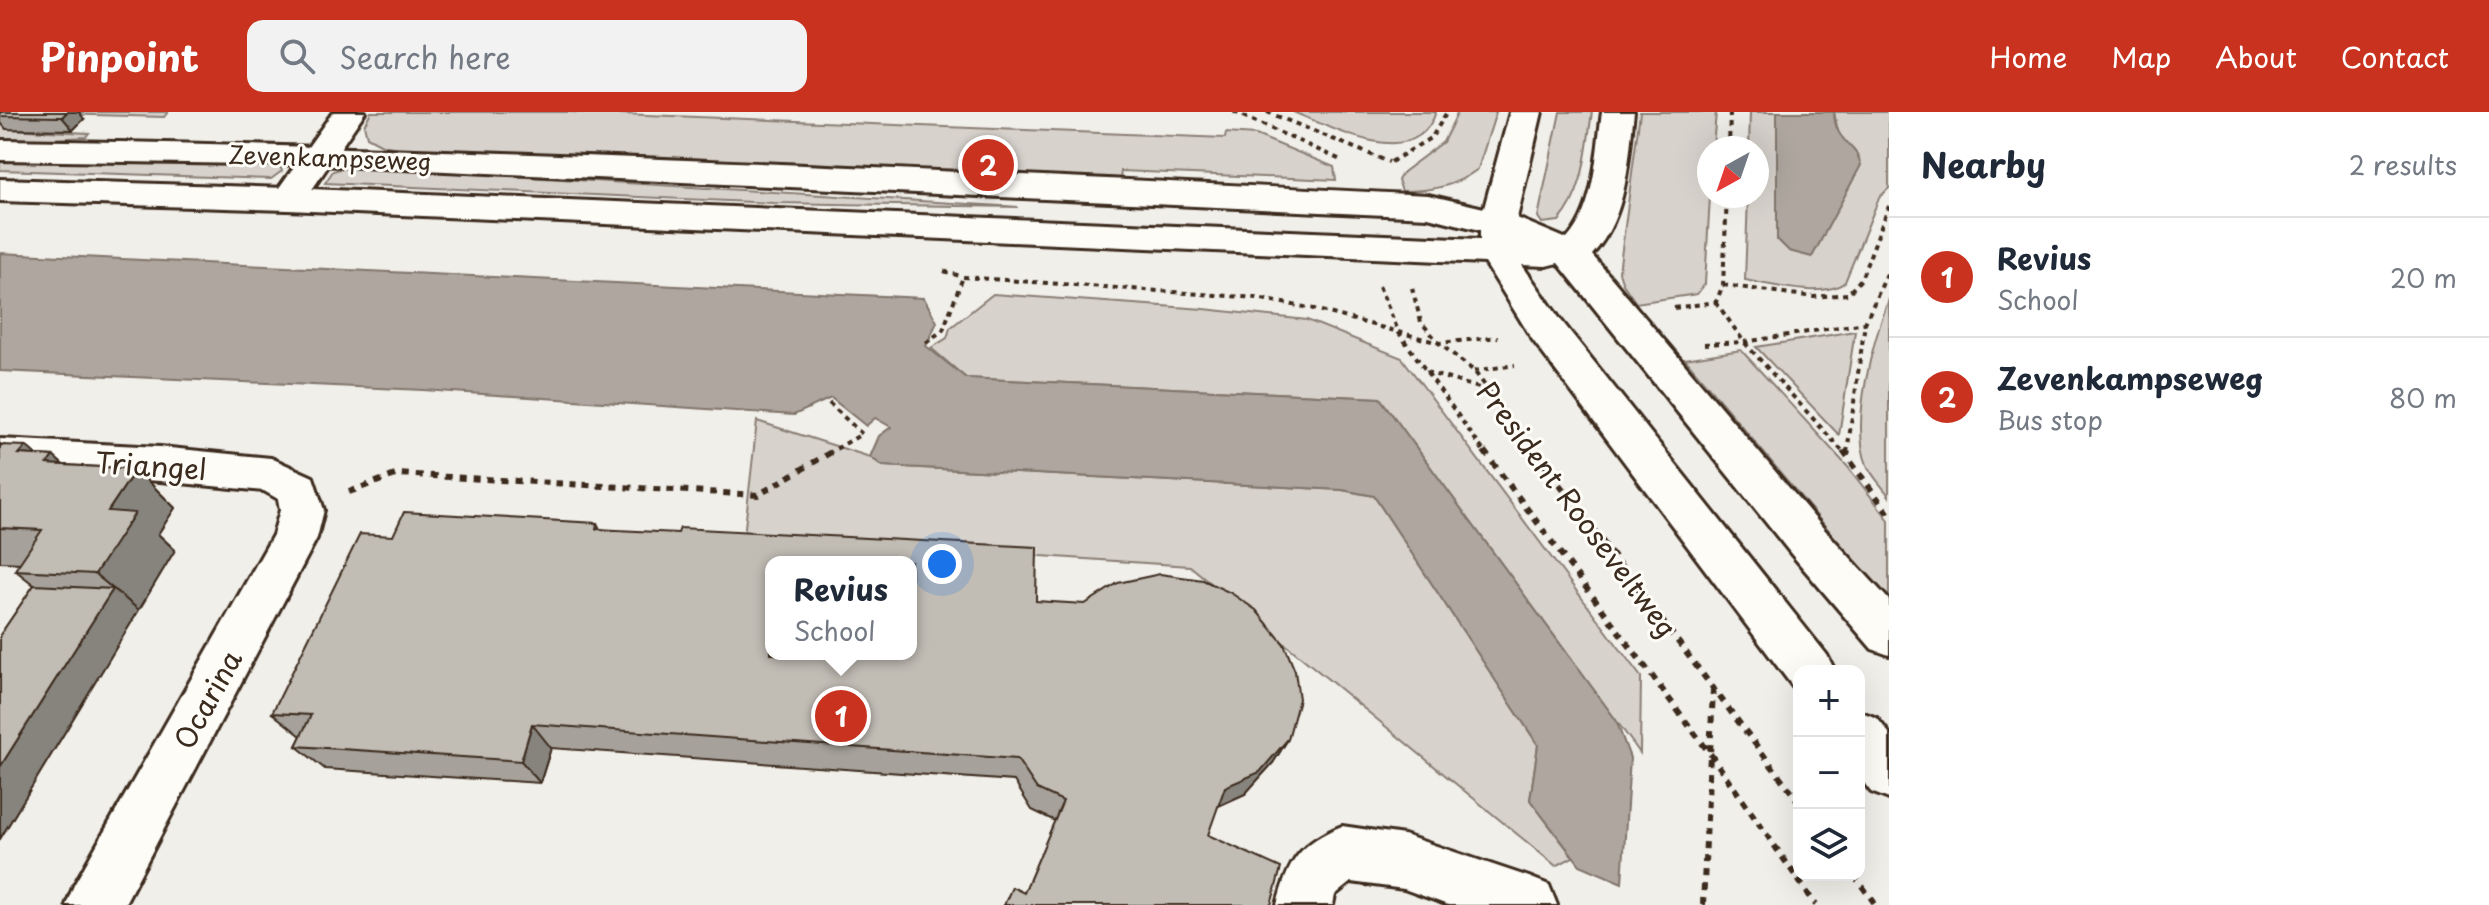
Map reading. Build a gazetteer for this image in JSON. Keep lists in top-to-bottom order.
{
  "streets": {
    "main road": ["Zevenkampseweg", "Triangel", "Ocarina"],
    "path": ["President Rooseveltweg"]
  },
  "crossings": [
    ["Zevenkampseweg", "President Rooseveltweg"],
    ["Triangel", "Ocarina"]
  ],
  "north": "bottom left",
  "page": {
    "header": "Pinpoint",
    "search": "Search here",
    "nav": [
      "Home",
      "Map",
      "About",
      "Contact"
    ],
    "heading": ["Nearby", "2 results"],
    "pins": ["2", "1"],
    "list": [
      {
        "mark": "1",
        "name": "Revius",
        "note": "School",
        "value": "20 m"
      },
      {
        "mark": "2",
        "name": "Zevenkampseweg",
        "note": "Bus stop",
        "value": "80 m"
      }
    ],
    "popup": ["Revius", "School"],
    "map_buttons": ["+", "−"]
  }
}
